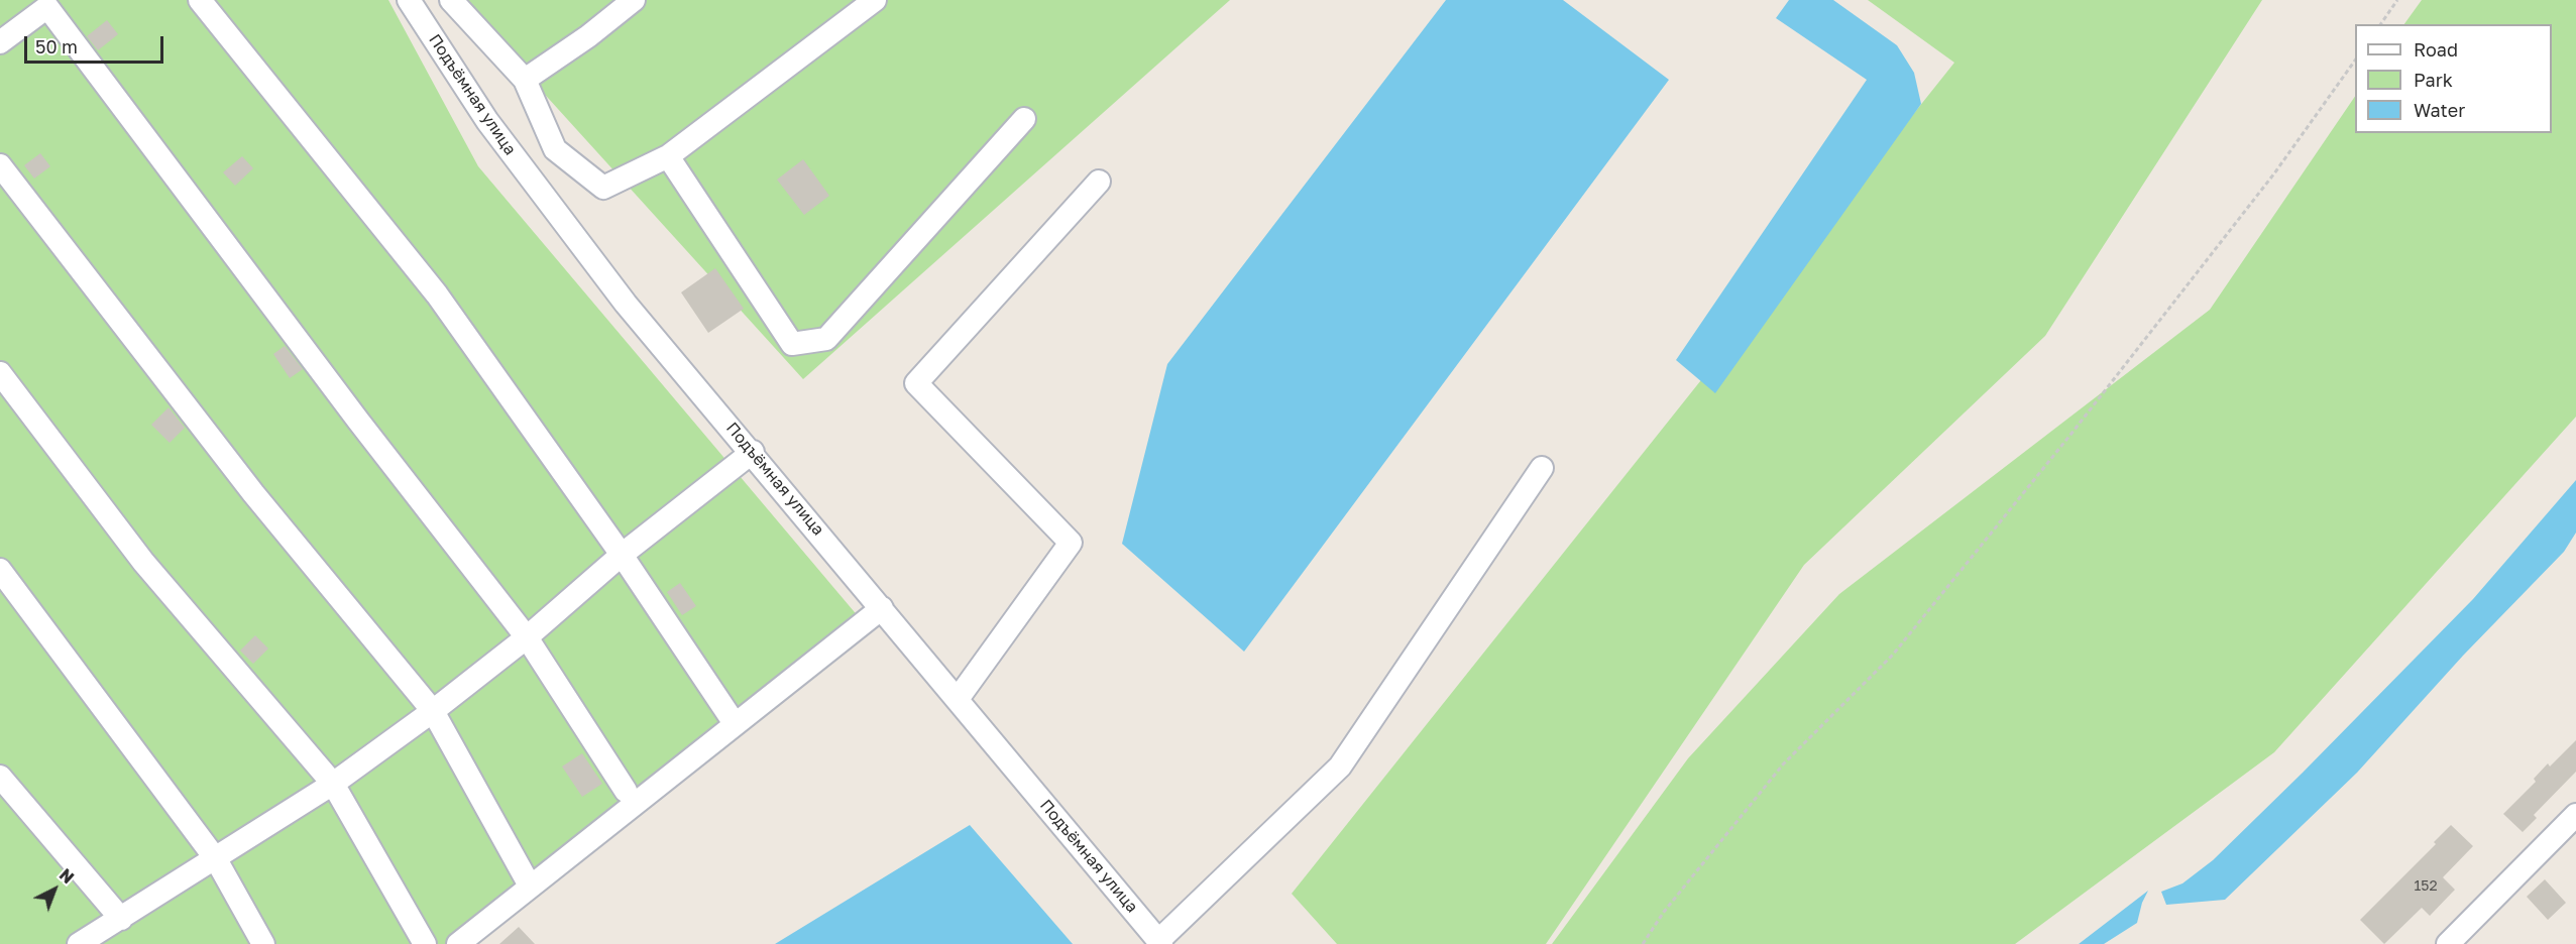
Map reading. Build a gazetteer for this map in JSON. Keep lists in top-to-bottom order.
{
  "streets": {
    "street": ["Подъёмная улица"]
  },
  "house_numbers": ["152"],
  "legend": ["Road", "Park", "Water"],
  "scale_bar": "50 m",
  "north": "top right"
}
